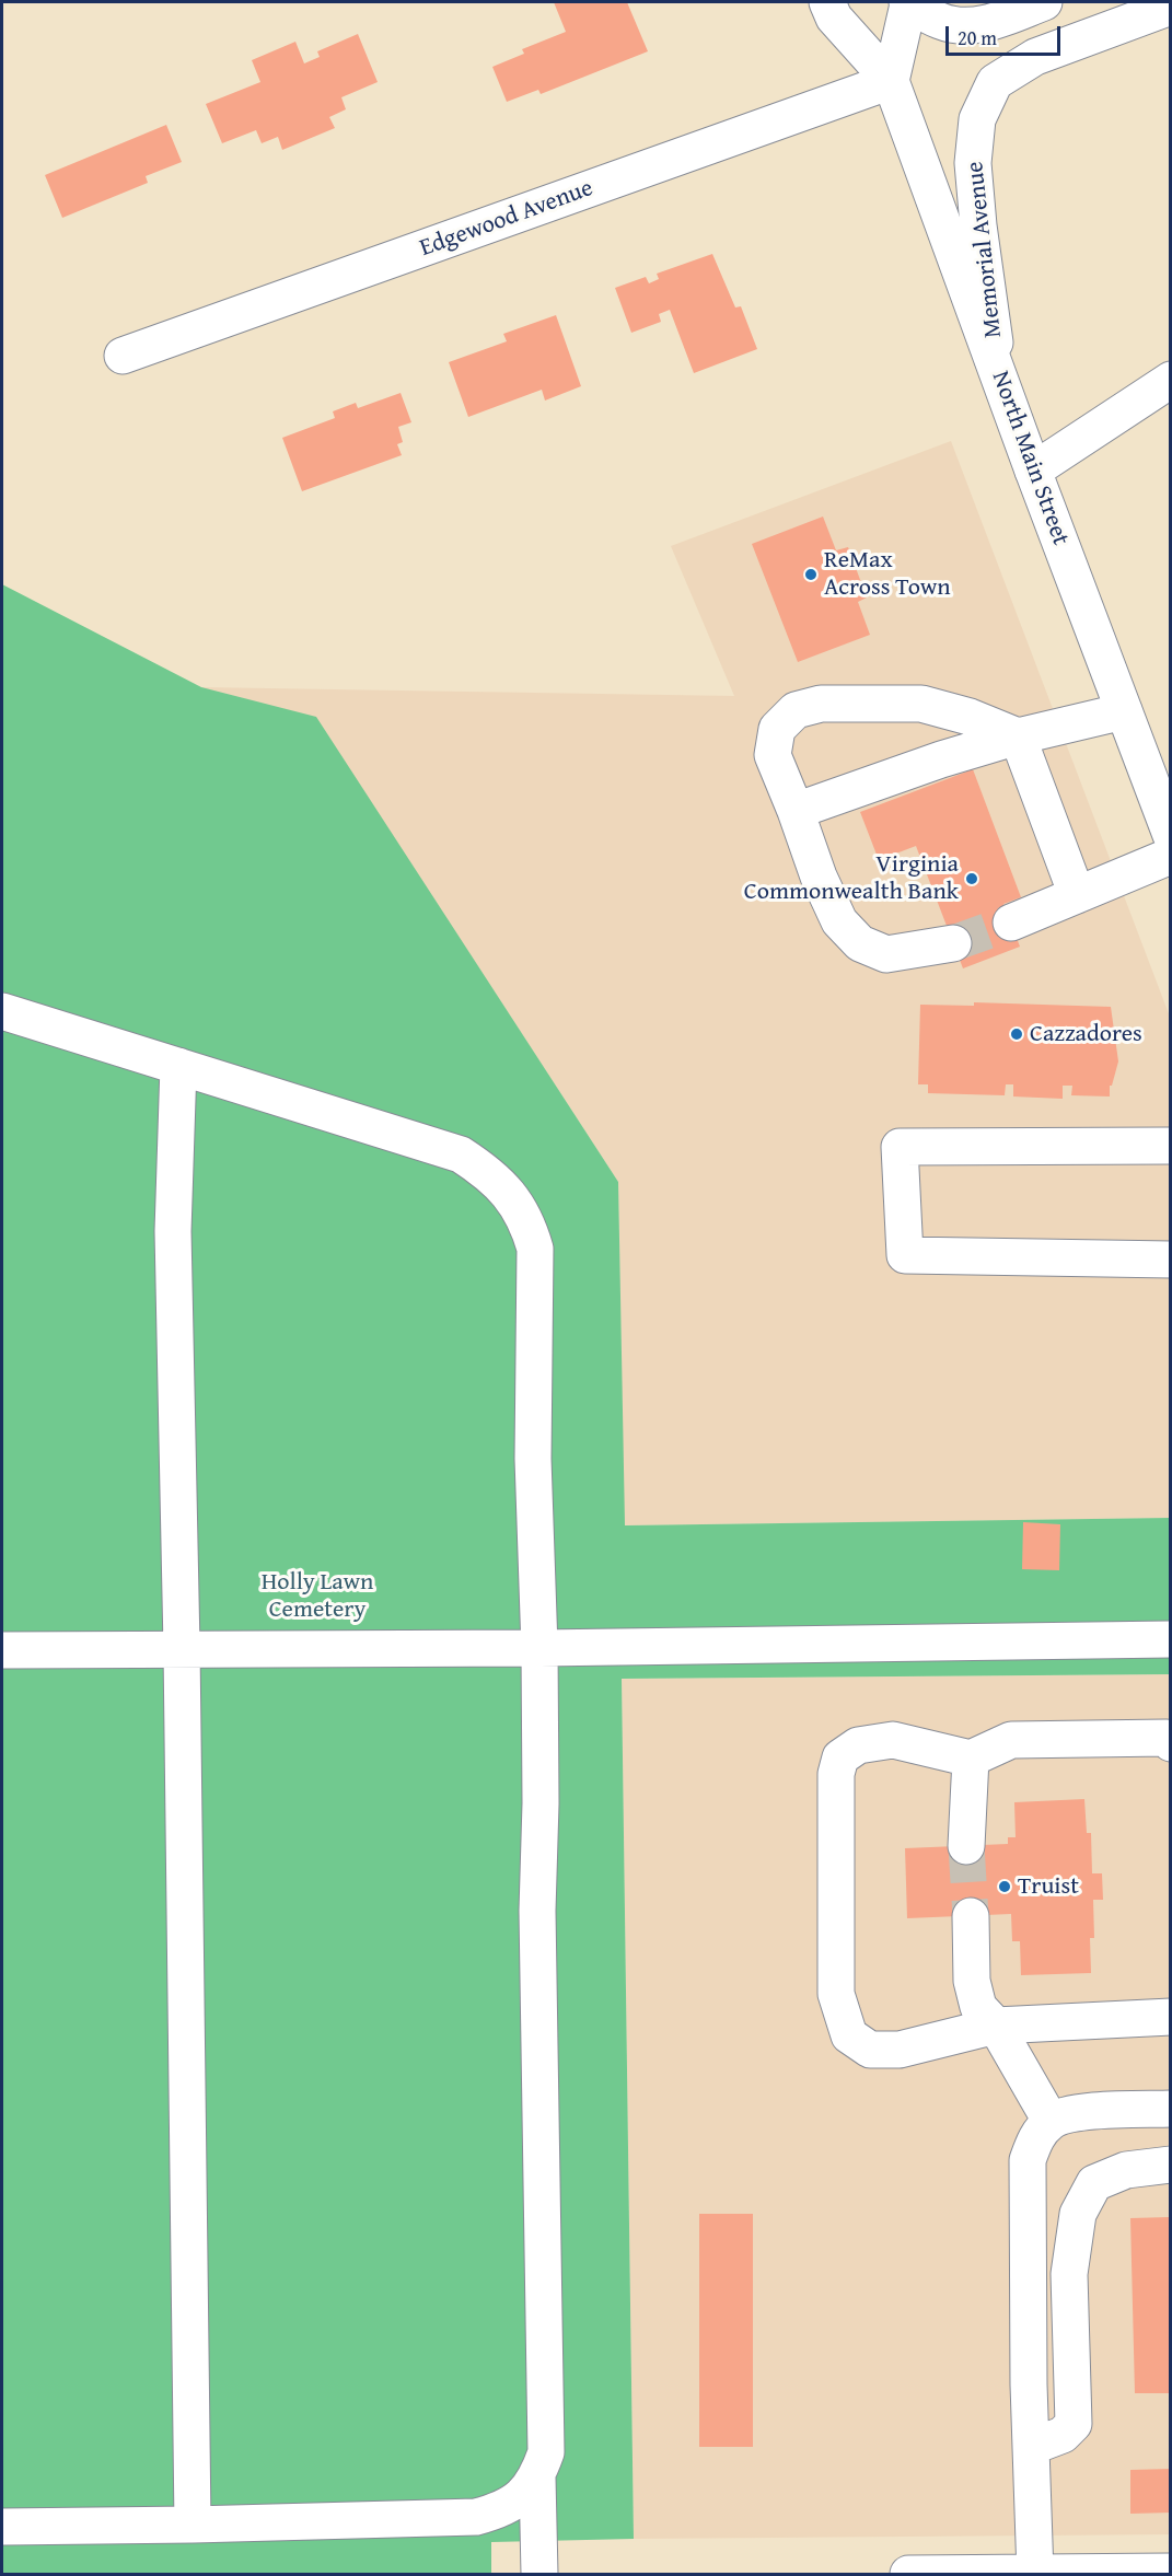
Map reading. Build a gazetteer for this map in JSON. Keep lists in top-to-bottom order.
{
  "streets": {
    "street": ["Edgewood Avenue", "Memorial Avenue", "North Main Street"]
  },
  "crossings": [
    ["Edgewood Avenue", "North Main Street"],
    ["Memorial Avenue", "North Main Street"]
  ],
  "parks": ["Holly Lawn Cemetery"],
  "places": [
    "ReMax Across Town",
    "Virginia Commonwealth Bank",
    "Cazzadores",
    "Truist"
  ],
  "scale_bar": "20 m"
}
